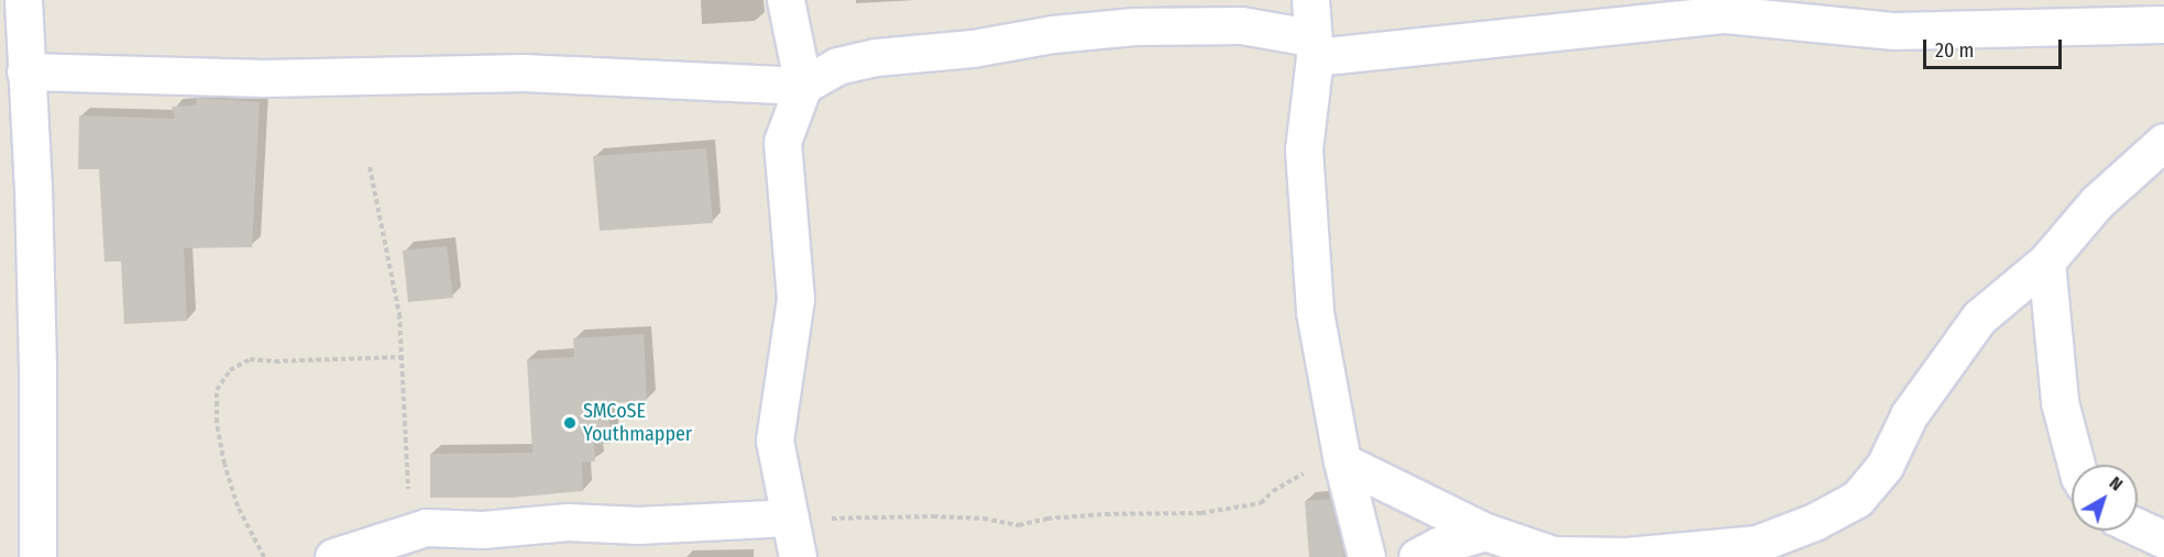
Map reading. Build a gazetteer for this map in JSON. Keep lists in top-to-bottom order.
{
  "places": ["SMCoSE Youthmapper"],
  "scale_bar": "20 m",
  "north": "top right"
}
